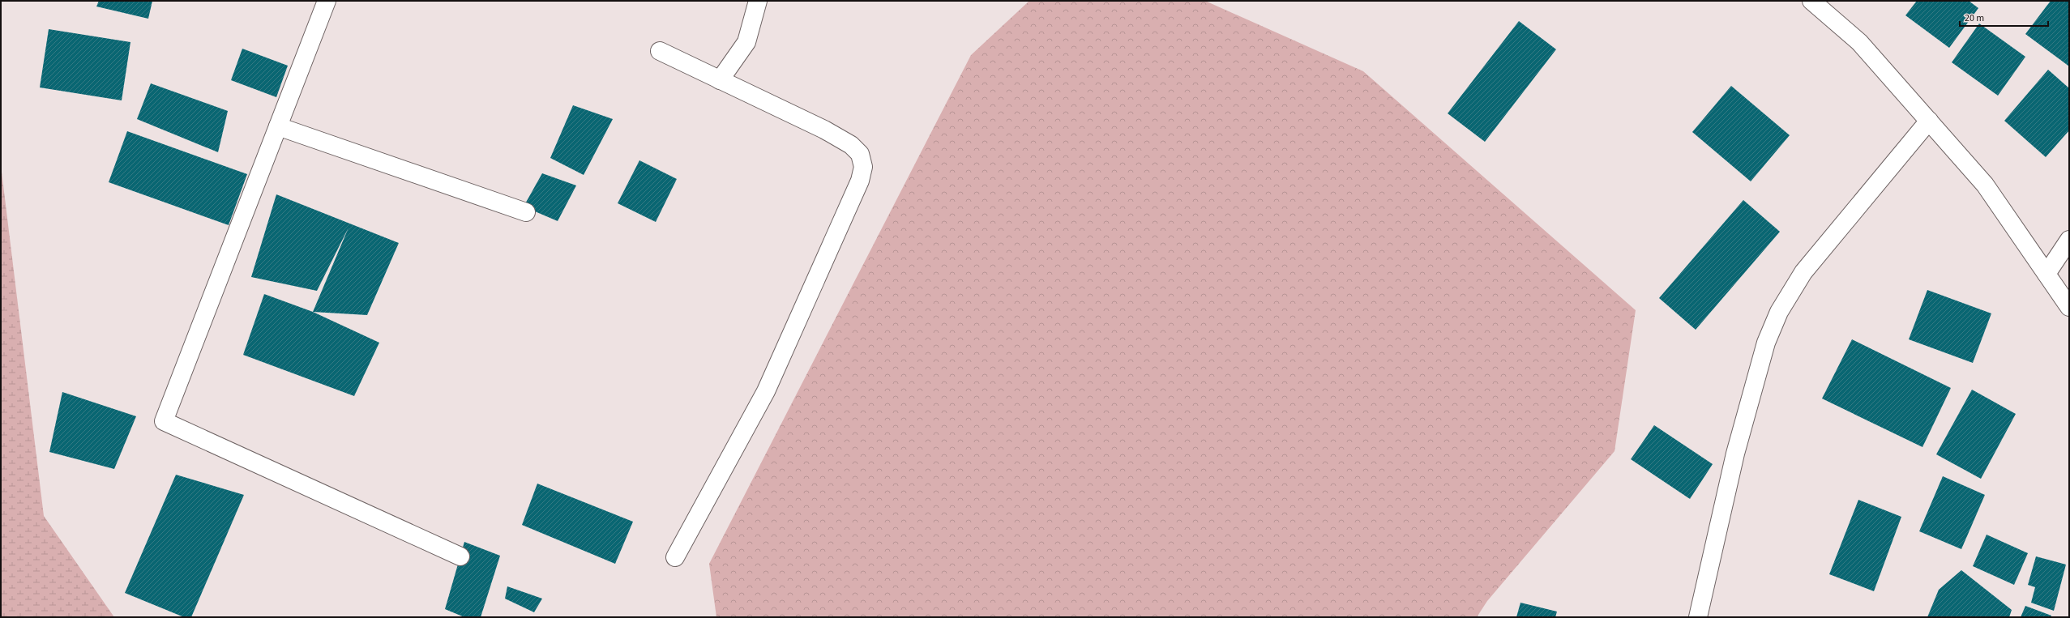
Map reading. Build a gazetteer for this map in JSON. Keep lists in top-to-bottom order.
{
  "scale_bar": "20 m"
}
